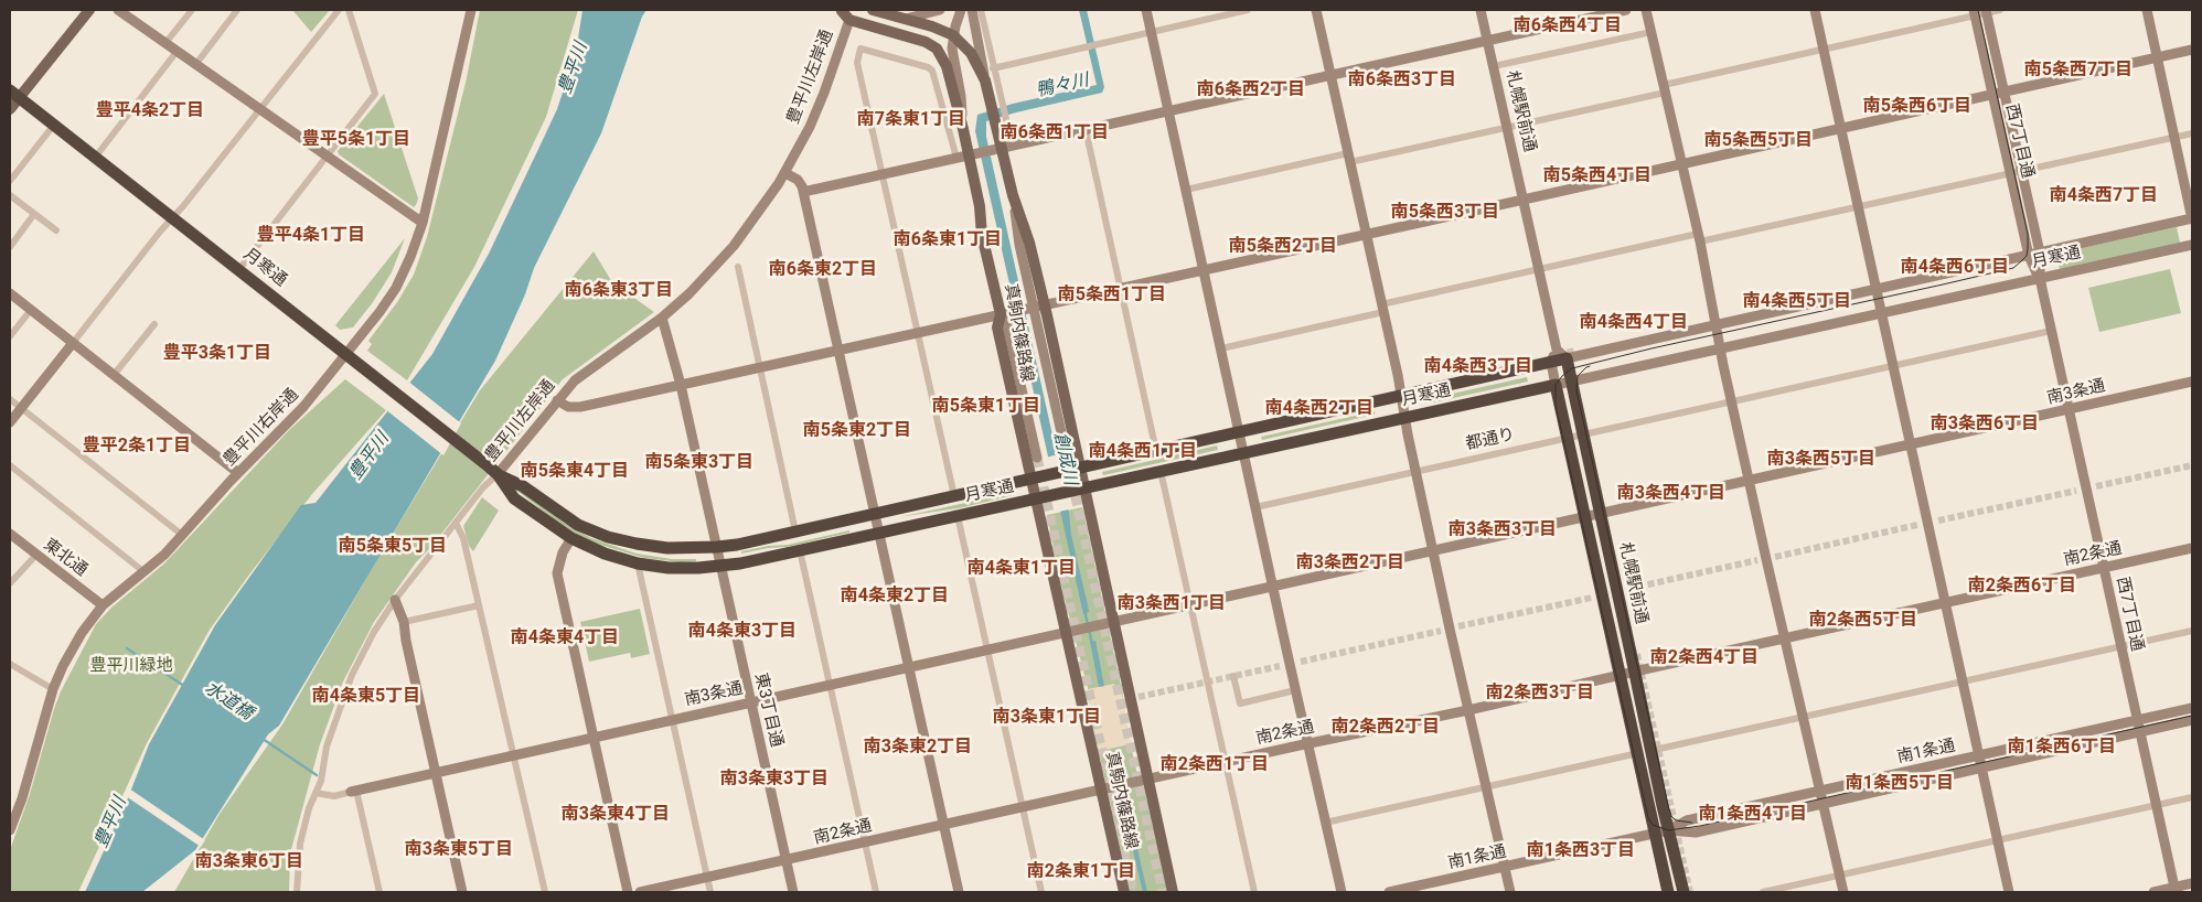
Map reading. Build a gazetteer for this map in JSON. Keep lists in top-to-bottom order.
{
  "streets": {
    "highway": ["札幌駅前通", "月寒通"],
    "main road": ["真駒内篠路線"],
    "street": [
      "豊平川左岸通",
      "西7丁目通",
      "南3条通",
      "豊平川右岸通",
      "都通り",
      "南2条通",
      "東北通",
      "東3丁目通",
      "南1条通"
    ]
  },
  "crossings": [
    ["豊平川左岸通", "月寒通"],
    ["豊平川左岸通", "真駒内篠路線"],
    ["豊平川左岸通", "東3丁目通"],
    ["札幌駅前通", "月寒通"],
    ["札幌駅前通", "南3条通"],
    ["札幌駅前通", "都通り"],
    ["札幌駅前通", "南2条通"],
    ["札幌駅前通", "南1条通"],
    ["西7丁目通", "月寒通"],
    ["西7丁目通", "南3条通"],
    ["西7丁目通", "都通り"],
    ["西7丁目通", "南2条通"],
    ["西7丁目通", "南1条通"],
    ["月寒通", "真駒内篠路線"],
    ["月寒通", "豊平川右岸通"],
    ["月寒通", "東3丁目通"],
    ["真駒内篠路線", "南3条通"],
    ["真駒内篠路線", "南2条通"],
    ["南3条通", "東3丁目通"],
    ["豊平川右岸通", "東北通"],
    ["南2条通", "東3丁目通"]
  ],
  "districts": [
    "南6条西4丁目",
    "南5条西7丁目",
    "南6条西3丁目",
    "南6条西2丁目",
    "南5条西6丁目",
    "豊平4条2丁目",
    "南7条東1丁目",
    "南6条西1丁目",
    "豊平5条1丁目",
    "南5条西5丁目",
    "南5条西4丁目",
    "南4条西7丁目",
    "南5条西3丁目",
    "豊平4条1丁目",
    "南6条東1丁目",
    "南5条西2丁目",
    "南4条西6丁目",
    "南6条東2丁目",
    "南6条東3丁目",
    "南5条西1丁目",
    "南4条西5丁目",
    "南4条西4丁目",
    "豊平3条1丁目",
    "南4条西3丁目",
    "南5条東1丁目",
    "南4条西2丁目",
    "南3条西6丁目",
    "南5条東2丁目",
    "豊平2条1丁目",
    "南4条西1丁目",
    "南3条西5丁目",
    "南5条東3丁目",
    "南5条東4丁目",
    "南3条西4丁目",
    "南3条西3丁目",
    "南5条東5丁目",
    "南3条西2丁目",
    "南4条東1丁目",
    "南2条西6丁目",
    "南4条東2丁目",
    "南3条西1丁目",
    "南2条西5丁目",
    "南4条東3丁目",
    "南4条東4丁目",
    "南2条西4丁目",
    "南2条西3丁目",
    "南4条東5丁目",
    "南3条東1丁目",
    "南2条西2丁目",
    "南3条東2丁目",
    "南1条西6丁目",
    "南2条西1丁目",
    "南3条東3丁目",
    "南1条西5丁目",
    "南3条東4丁目",
    "南1条西4丁目",
    "南3条東5丁目",
    "南1条西3丁目",
    "南3条東6丁目",
    "南2条東1丁目"
  ],
  "water": [
    "豊平川",
    "鴨々川",
    "創成川",
    "水道橋"
  ],
  "parks": ["豊平川緑地"]
}
